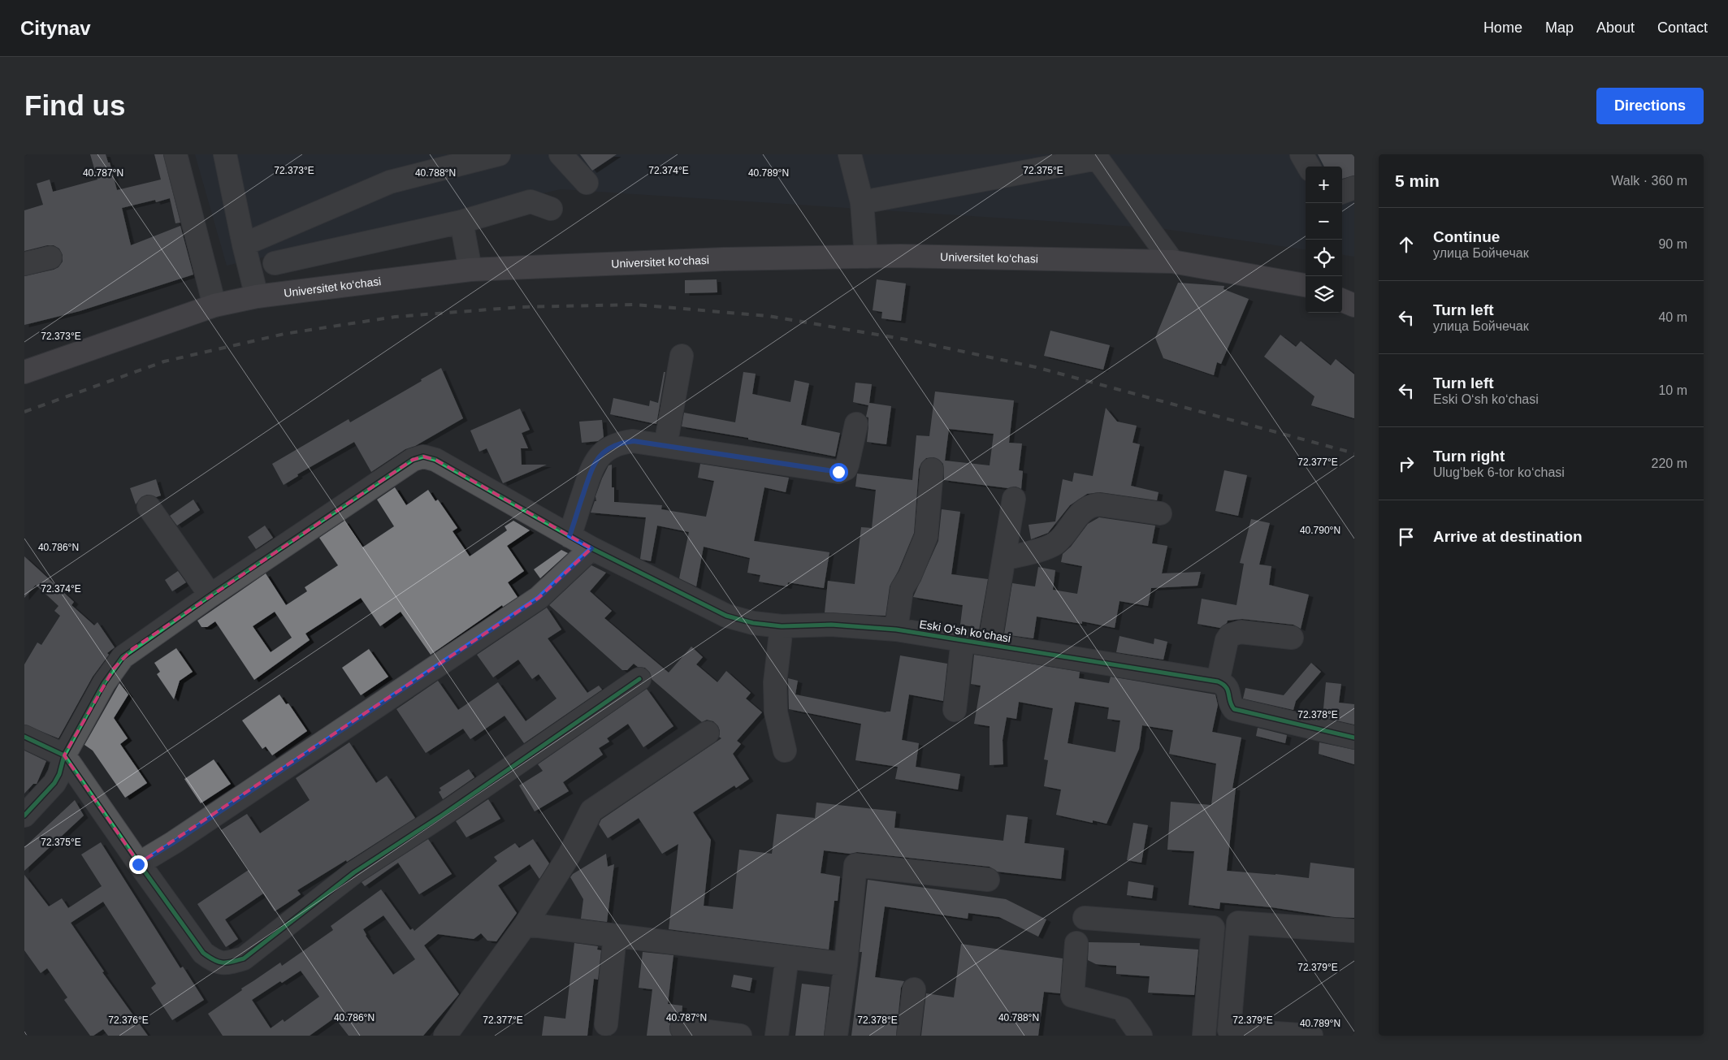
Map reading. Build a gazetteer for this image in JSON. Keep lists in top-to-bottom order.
{
  "streets": {
    "main road": ["Universitet kо‘chasi"],
    "street": ["Eski Oʻsh koʻchasi"]
  },
  "page": {
    "header": "Citynav",
    "nav": [
      "Home",
      "Map",
      "About",
      "Contact"
    ],
    "buttons": "Directions",
    "title": "Find us",
    "heading": ["5 min", "Walk · 360 m"],
    "map_buttons": ["+", "−"],
    "list": [
      ["Continue", "улица Бойчечак", "90 m"],
      ["Turn left", "улица Бойчечак", "40 m"],
      ["Turn left", "Eski Oʻsh koʻchasi", "10 m"],
      ["Turn right", "Ulug‘bek 6-tor koʻchasi", "220 m"],
      "Arrive at destination"
    ]
  },
  "coordinates": [
    "72.373°E",
    "72.375°E",
    "72.374°E",
    "40.787°N",
    "40.788°N",
    "40.789°N",
    "72.377°E",
    "40.790°N",
    "40.786°N",
    "72.378°E",
    "72.379°E",
    "72.376°E"
  ]
}
